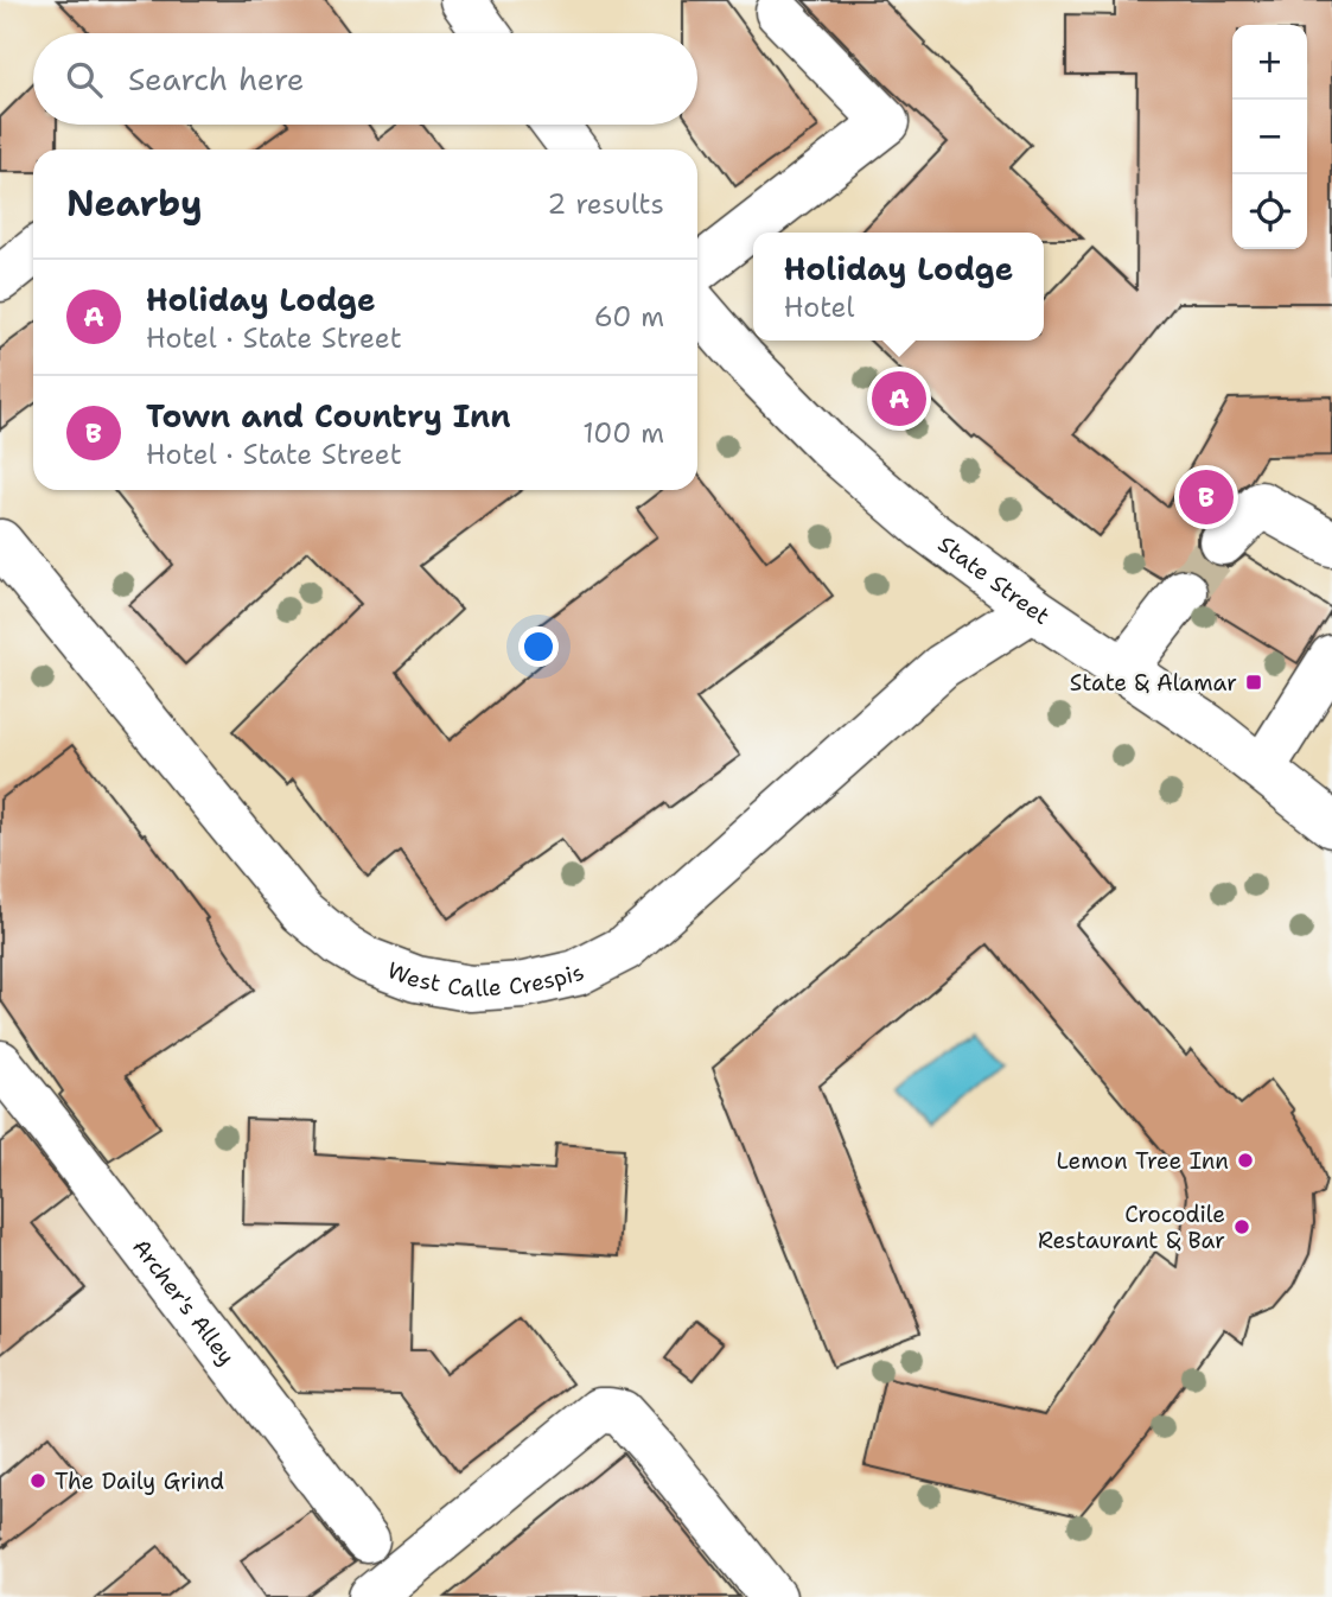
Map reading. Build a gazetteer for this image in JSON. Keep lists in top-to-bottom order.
{
  "streets": {
    "street": ["State Street", "West Calle Crespis", "Archer's Alley"]
  },
  "crossings": [
    ["State Street", "West Calle Crespis"]
  ],
  "places": {
    "transit": ["State & Alamar"],
    "other": ["Lemon Tree Inn", "Crocodile Restaurant & Bar", "The Daily Grind"]
  },
  "page": {
    "map_buttons": ["+", "−"],
    "search": "Search here",
    "heading": ["Nearby", "2 results"],
    "popup": ["Holiday Lodge", "Hotel"],
    "list": [
      {
        "mark": "A",
        "name": "Holiday Lodge",
        "note": "Hotel · State Street",
        "value": "60 m"
      },
      {
        "mark": "B",
        "name": "Town and Country Inn",
        "note": "Hotel · State Street",
        "value": "100 m"
      }
    ],
    "pins": ["A", "B"]
  }
}
